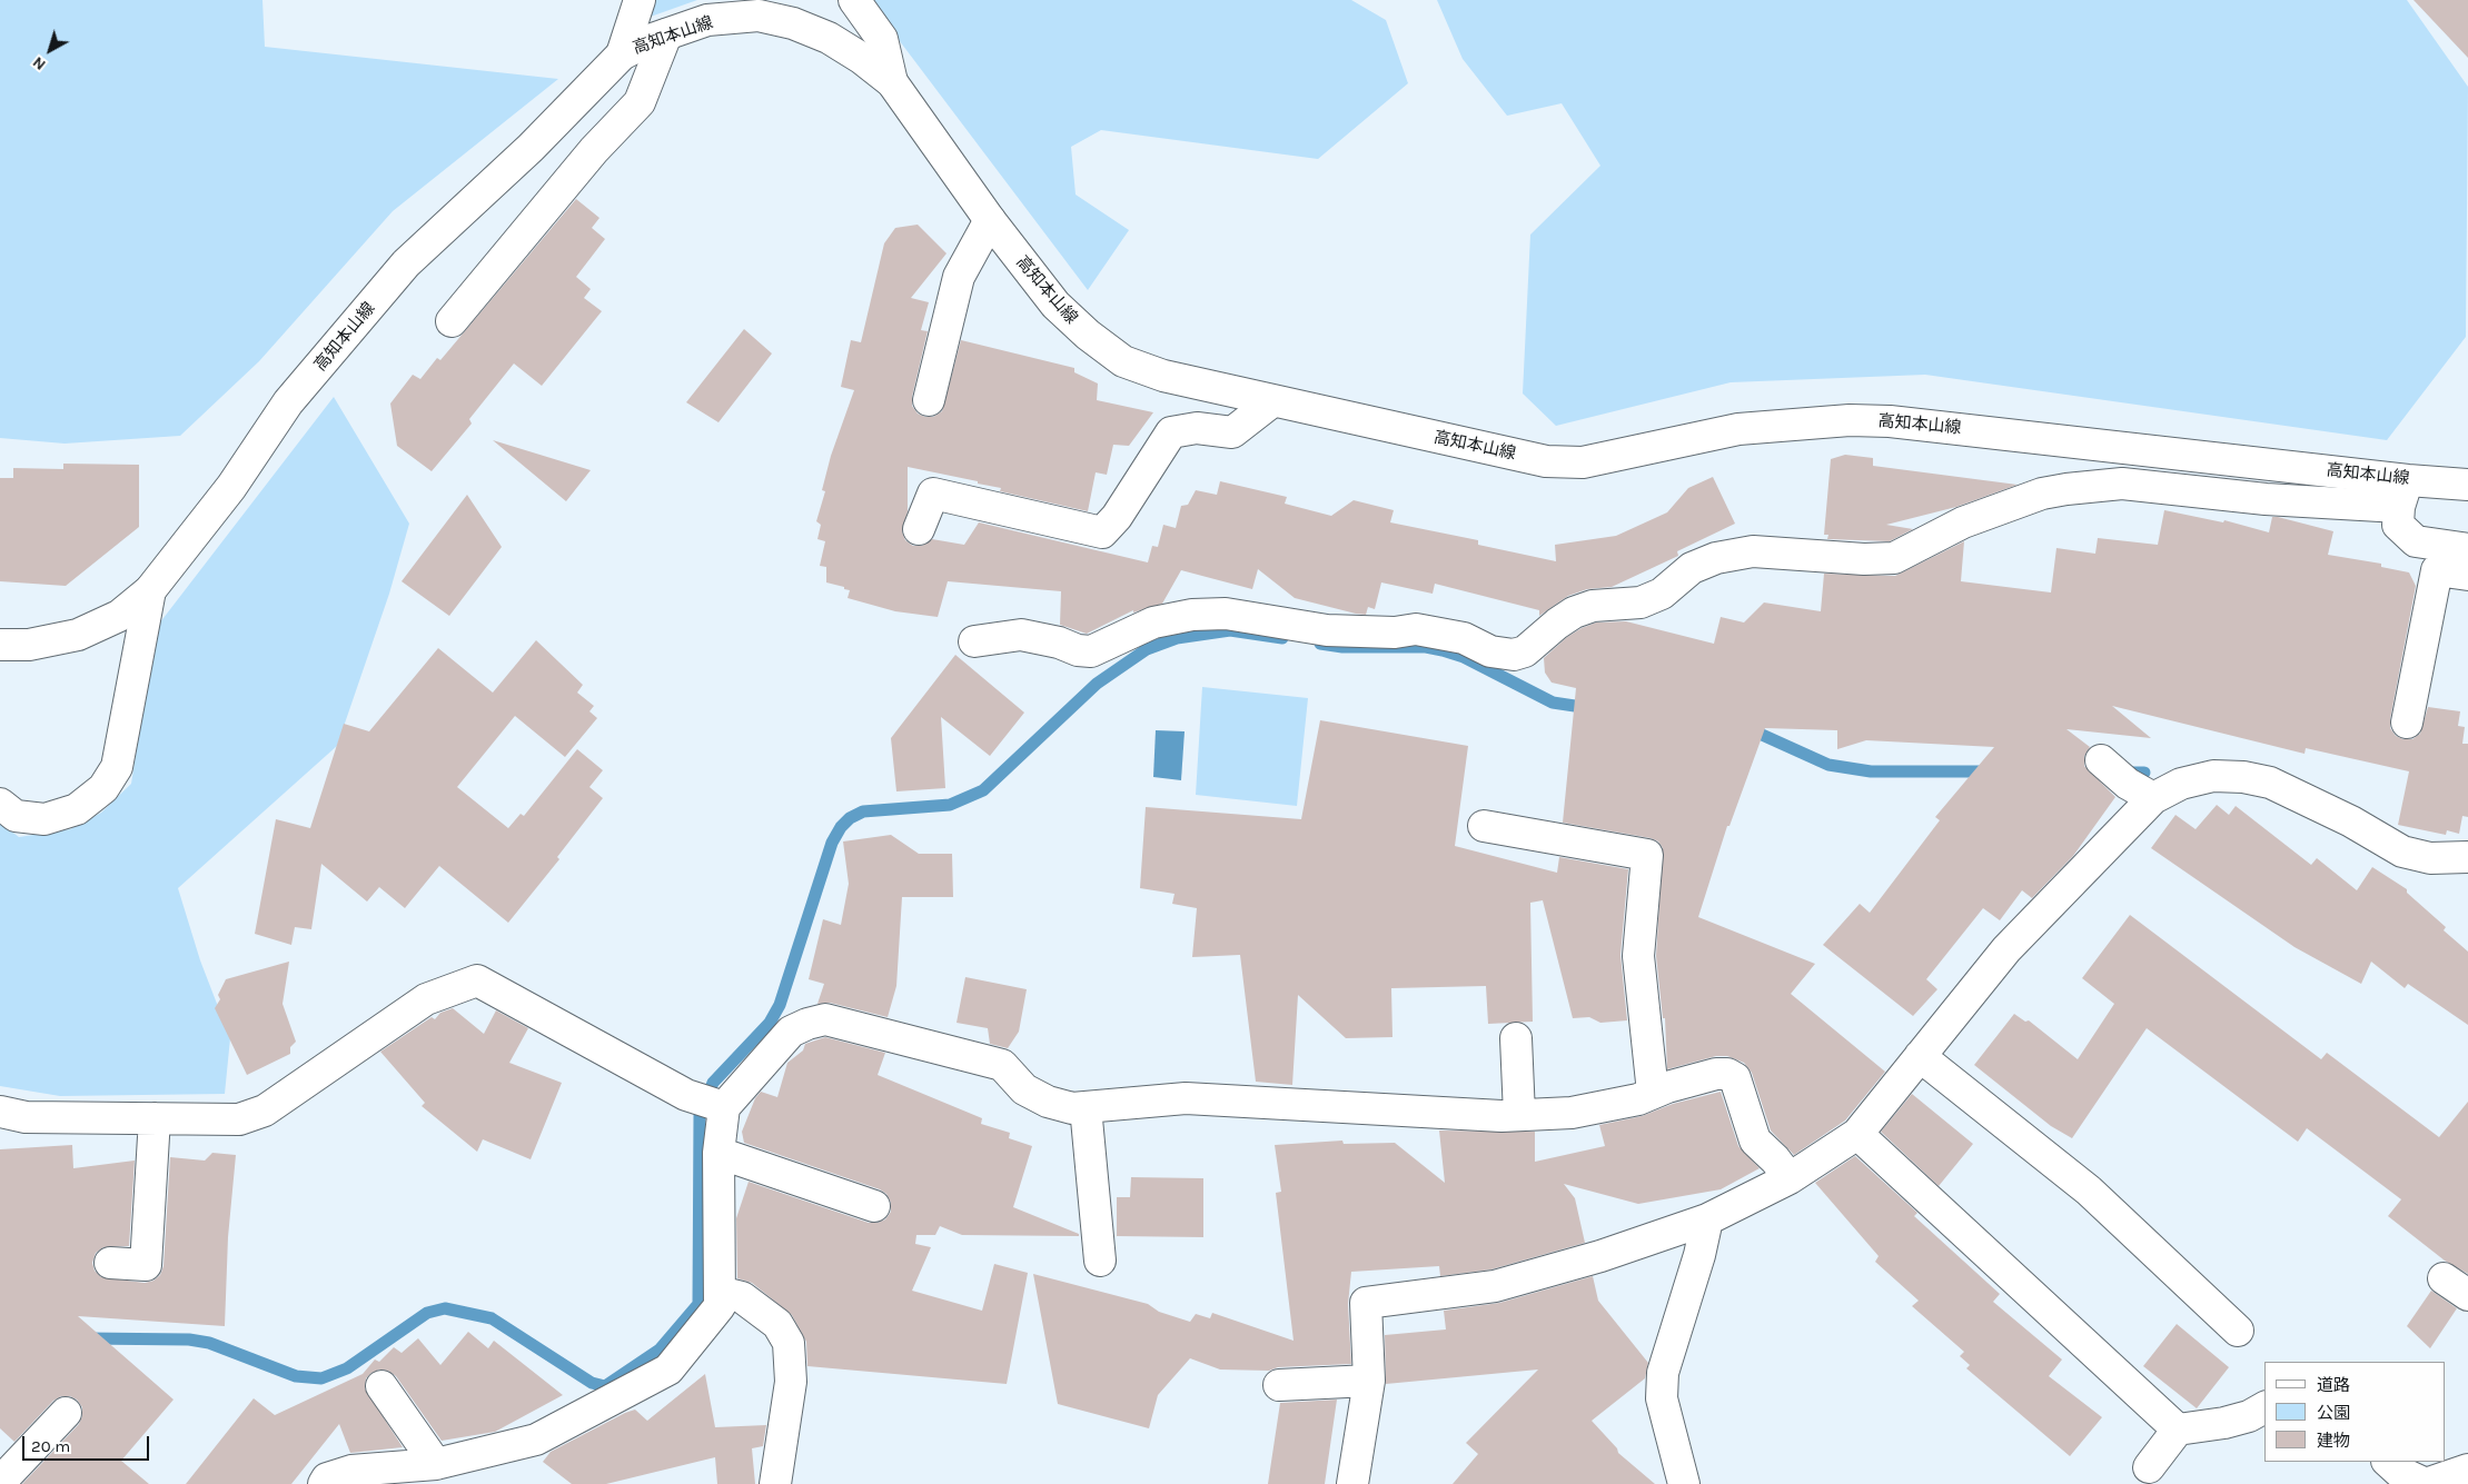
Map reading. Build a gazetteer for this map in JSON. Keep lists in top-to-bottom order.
{
  "streets": {
    "street": ["高知本山線"]
  },
  "legend": ["道路", "公園", "建物"],
  "scale_bar": "20 m",
  "north": "bottom left"
}
